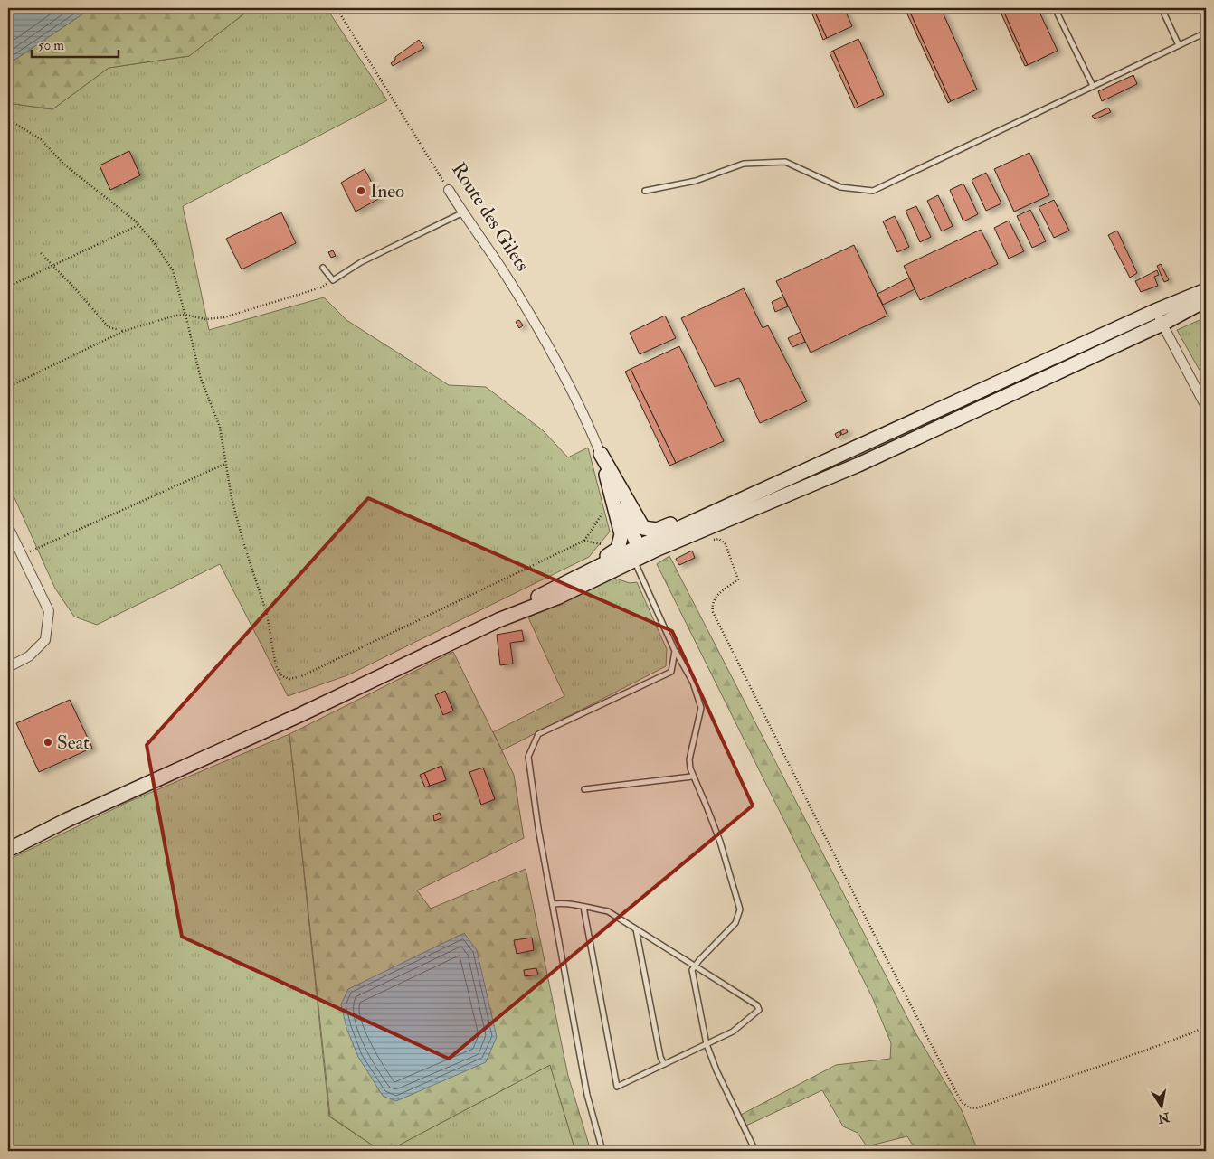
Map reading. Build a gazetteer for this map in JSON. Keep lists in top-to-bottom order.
{
  "streets": {
    "main road": ["Route des Gilets"]
  },
  "places": ["Ineo", "Seat"],
  "scale_bar": "50 m",
  "north": "bottom"
}
